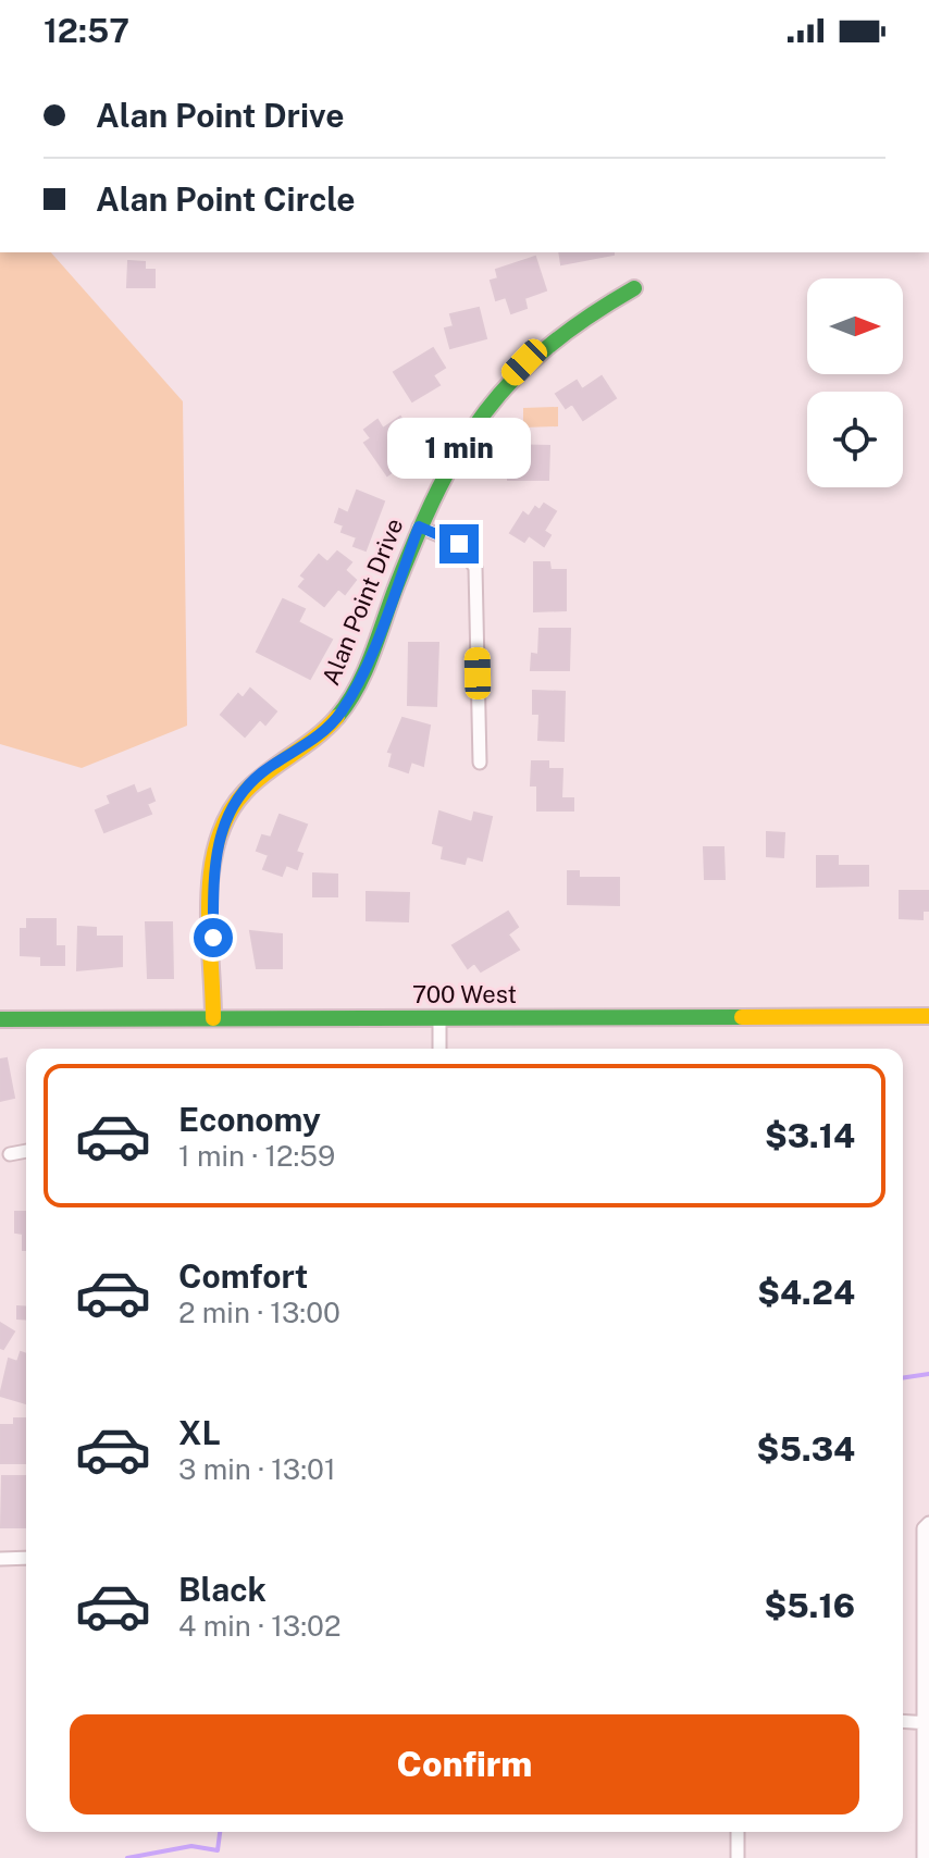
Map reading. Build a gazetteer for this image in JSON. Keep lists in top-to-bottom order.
{
  "streets": {
    "street": ["Alan Point Drive", "700 West"]
  },
  "crossings": [
    ["Alan Point Drive", "700 West"]
  ],
  "north": "right",
  "page": {
    "status": "12:57",
    "banner": ["Alan Point Drive", "Alan Point Circle"],
    "bubble": "1 min",
    "list": [
      {
        "name": "Economy",
        "note": "1 min · 12:59",
        "value": "$3.14"
      },
      {
        "name": "Comfort",
        "note": "2 min · 13:00",
        "value": "$4.24"
      },
      {
        "name": "XL",
        "note": "3 min · 13:01",
        "value": "$5.34"
      },
      {
        "name": "Black",
        "note": "4 min · 13:02",
        "value": "$5.16"
      }
    ],
    "buttons": "Confirm"
  }
}
